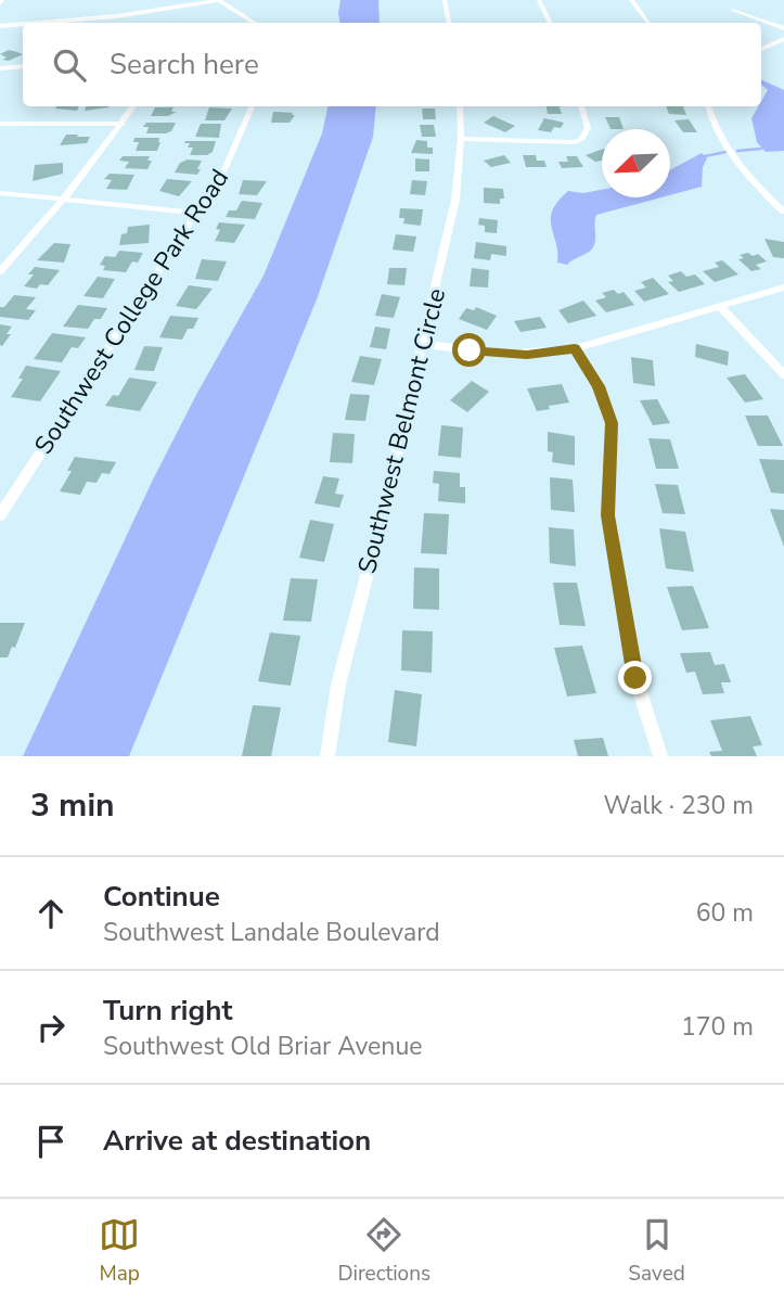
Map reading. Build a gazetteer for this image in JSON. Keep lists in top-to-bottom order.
{
  "streets": {
    "street": ["Southwest College Park Road", "Southwest Belmont Circle"]
  },
  "north": "bottom left",
  "page": {
    "search": "Search here",
    "heading": ["3 min", "Walk · 230 m"],
    "list": [
      ["Continue", "Southwest Landale Boulevard", "60 m"],
      ["Turn right", "Southwest Old Briar Avenue", "170 m"],
      "Arrive at destination"
    ],
    "nav": ["Map", "Directions", "Saved"]
  }
}
